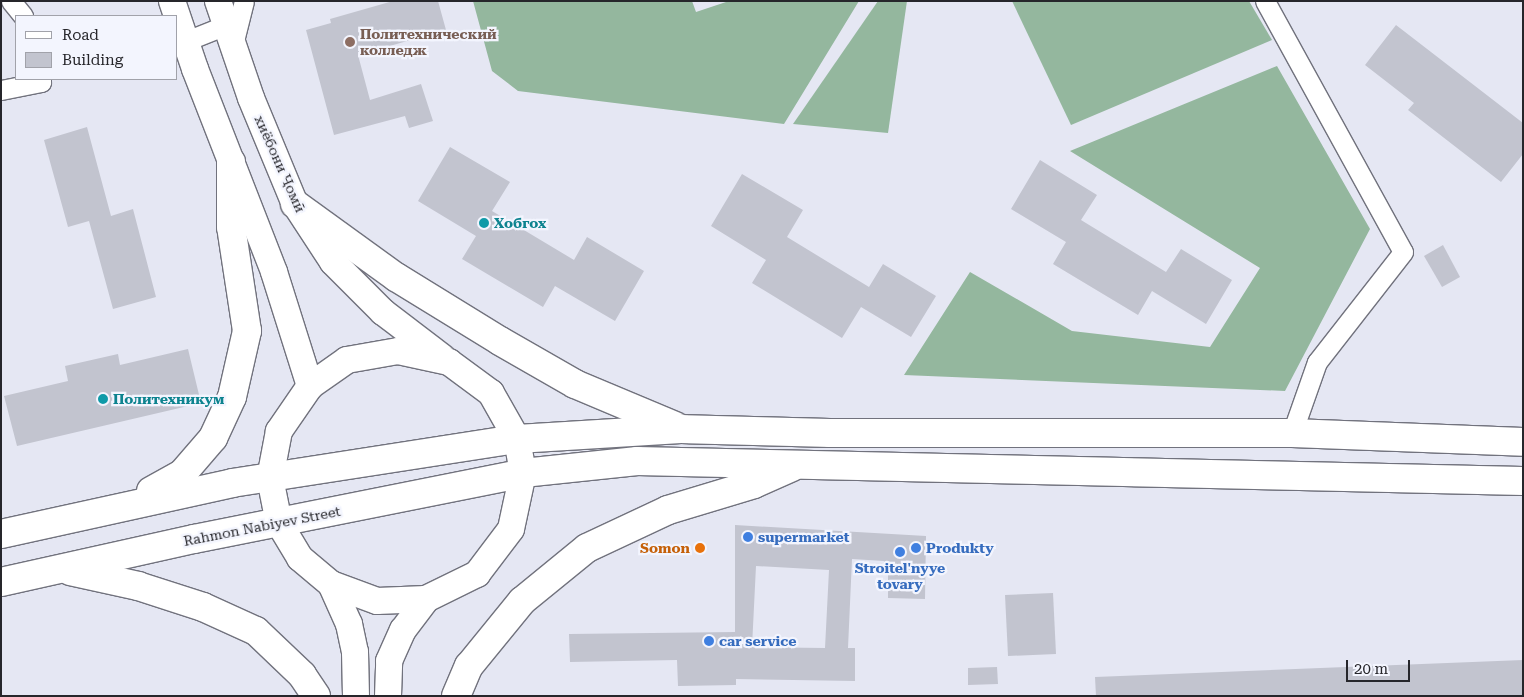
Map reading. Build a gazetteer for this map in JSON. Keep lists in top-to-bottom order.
{
  "streets": {
    "main road": ["хиёбони Ҷомӣ", "Rahmon Nabiyev Street"]
  },
  "crossings": [
    ["хиёбони Ҷомӣ", "Rahmon Nabiyev Street"]
  ],
  "places": [
    "Политехнический колледж",
    "Хобгох",
    "Политехникум",
    "supermarket",
    "Somon",
    "Produkty",
    "Stroitel'nyye tovary",
    "car service"
  ],
  "legend": ["Road", "Building"],
  "scale_bar": "20 m"
}
